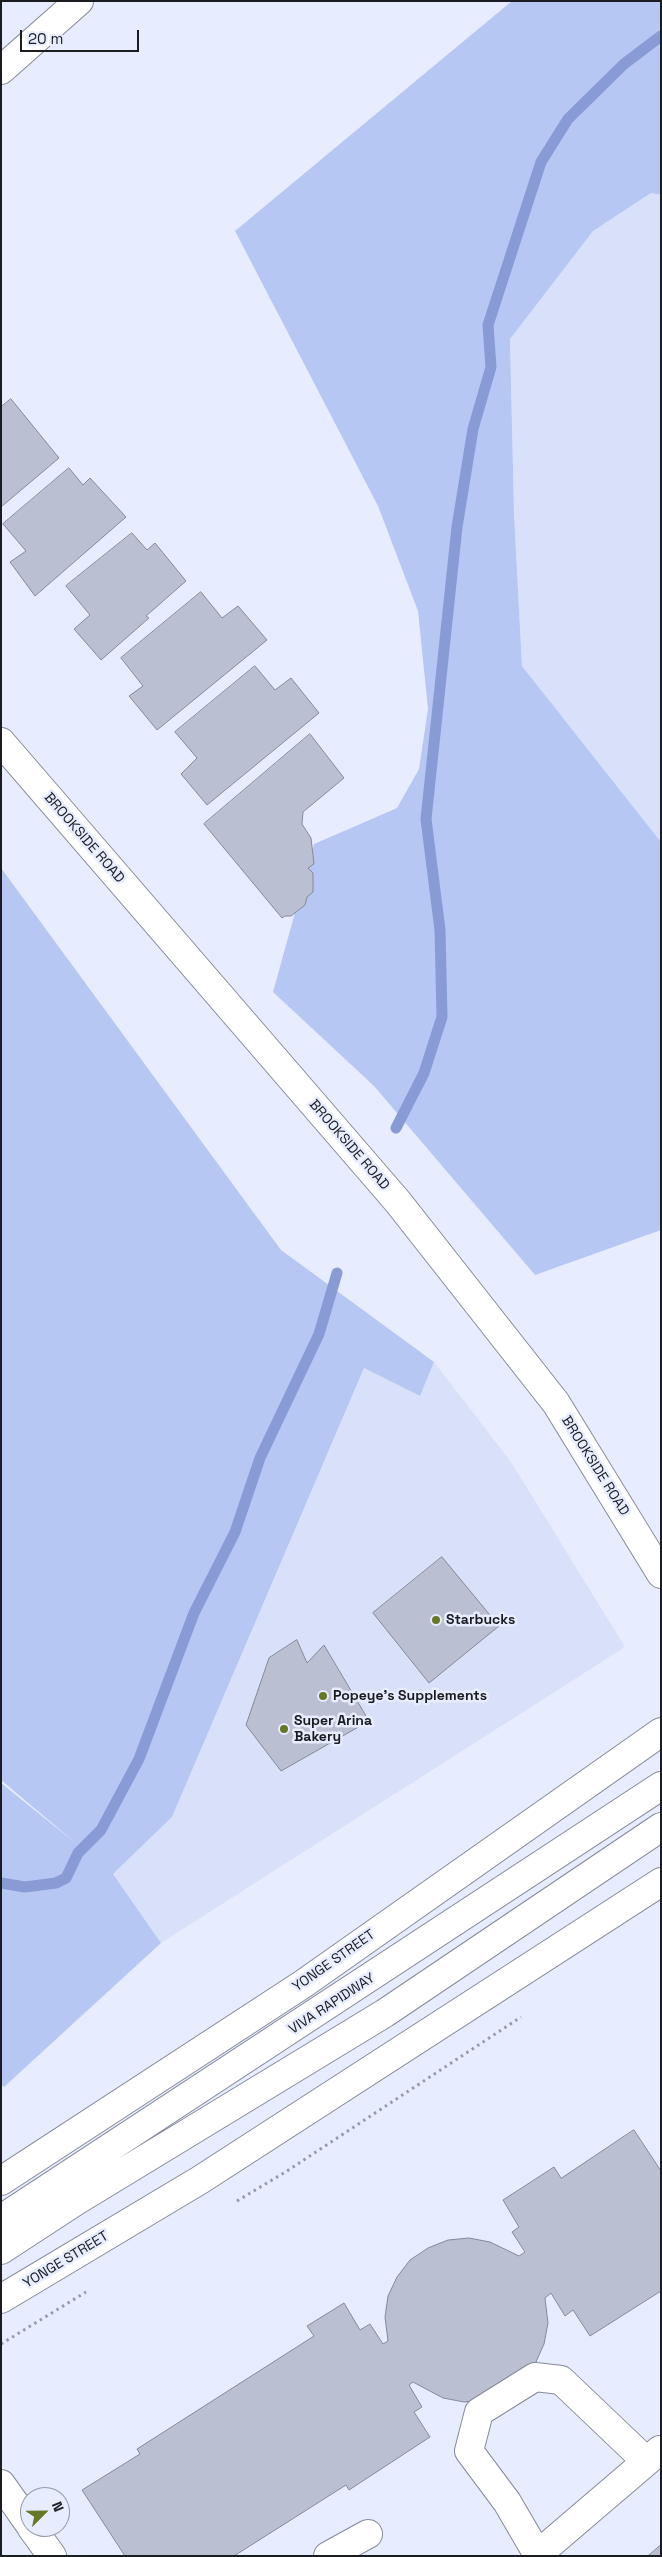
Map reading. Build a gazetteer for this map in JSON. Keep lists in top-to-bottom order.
{
  "streets": {
    "main road": ["BROOKSIDE ROAD", "YONGE STREET", "VIVA RAPIDWAY"]
  },
  "places": ["Starbucks", "Popeye's Supplements", "Super Arina Bakery"],
  "scale_bar": "20 m",
  "north": "top right"
}
